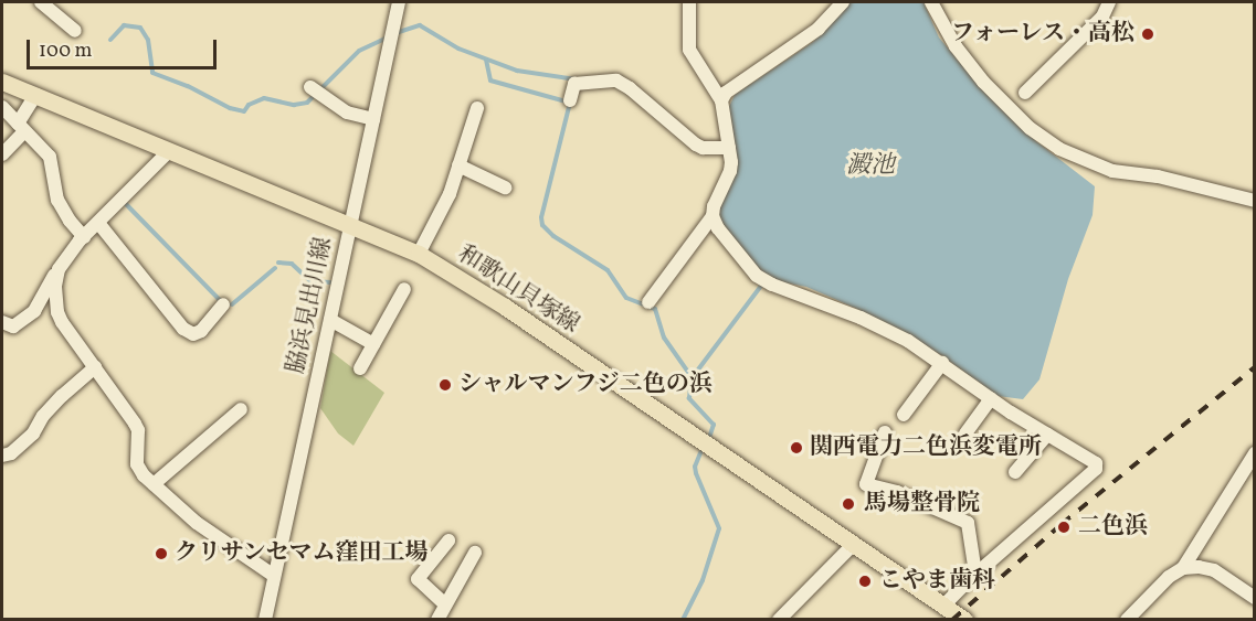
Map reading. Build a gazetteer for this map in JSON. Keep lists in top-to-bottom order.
{
  "streets": {
    "main road": ["和歌山貝塚線"],
    "street": ["脇浜見出川線"]
  },
  "crossings": [
    ["和歌山貝塚線", "脇浜見出川線"]
  ],
  "water": ["澱池"],
  "places": [
    "フォーレス・高松",
    "シャルマンフジ二色の浜",
    "関西電力二色浜変電所",
    "馬場整骨院",
    "二色浜",
    "クリサンセマム窪田工場",
    "こやま歯科"
  ],
  "scale_bar": "100 m"
}
